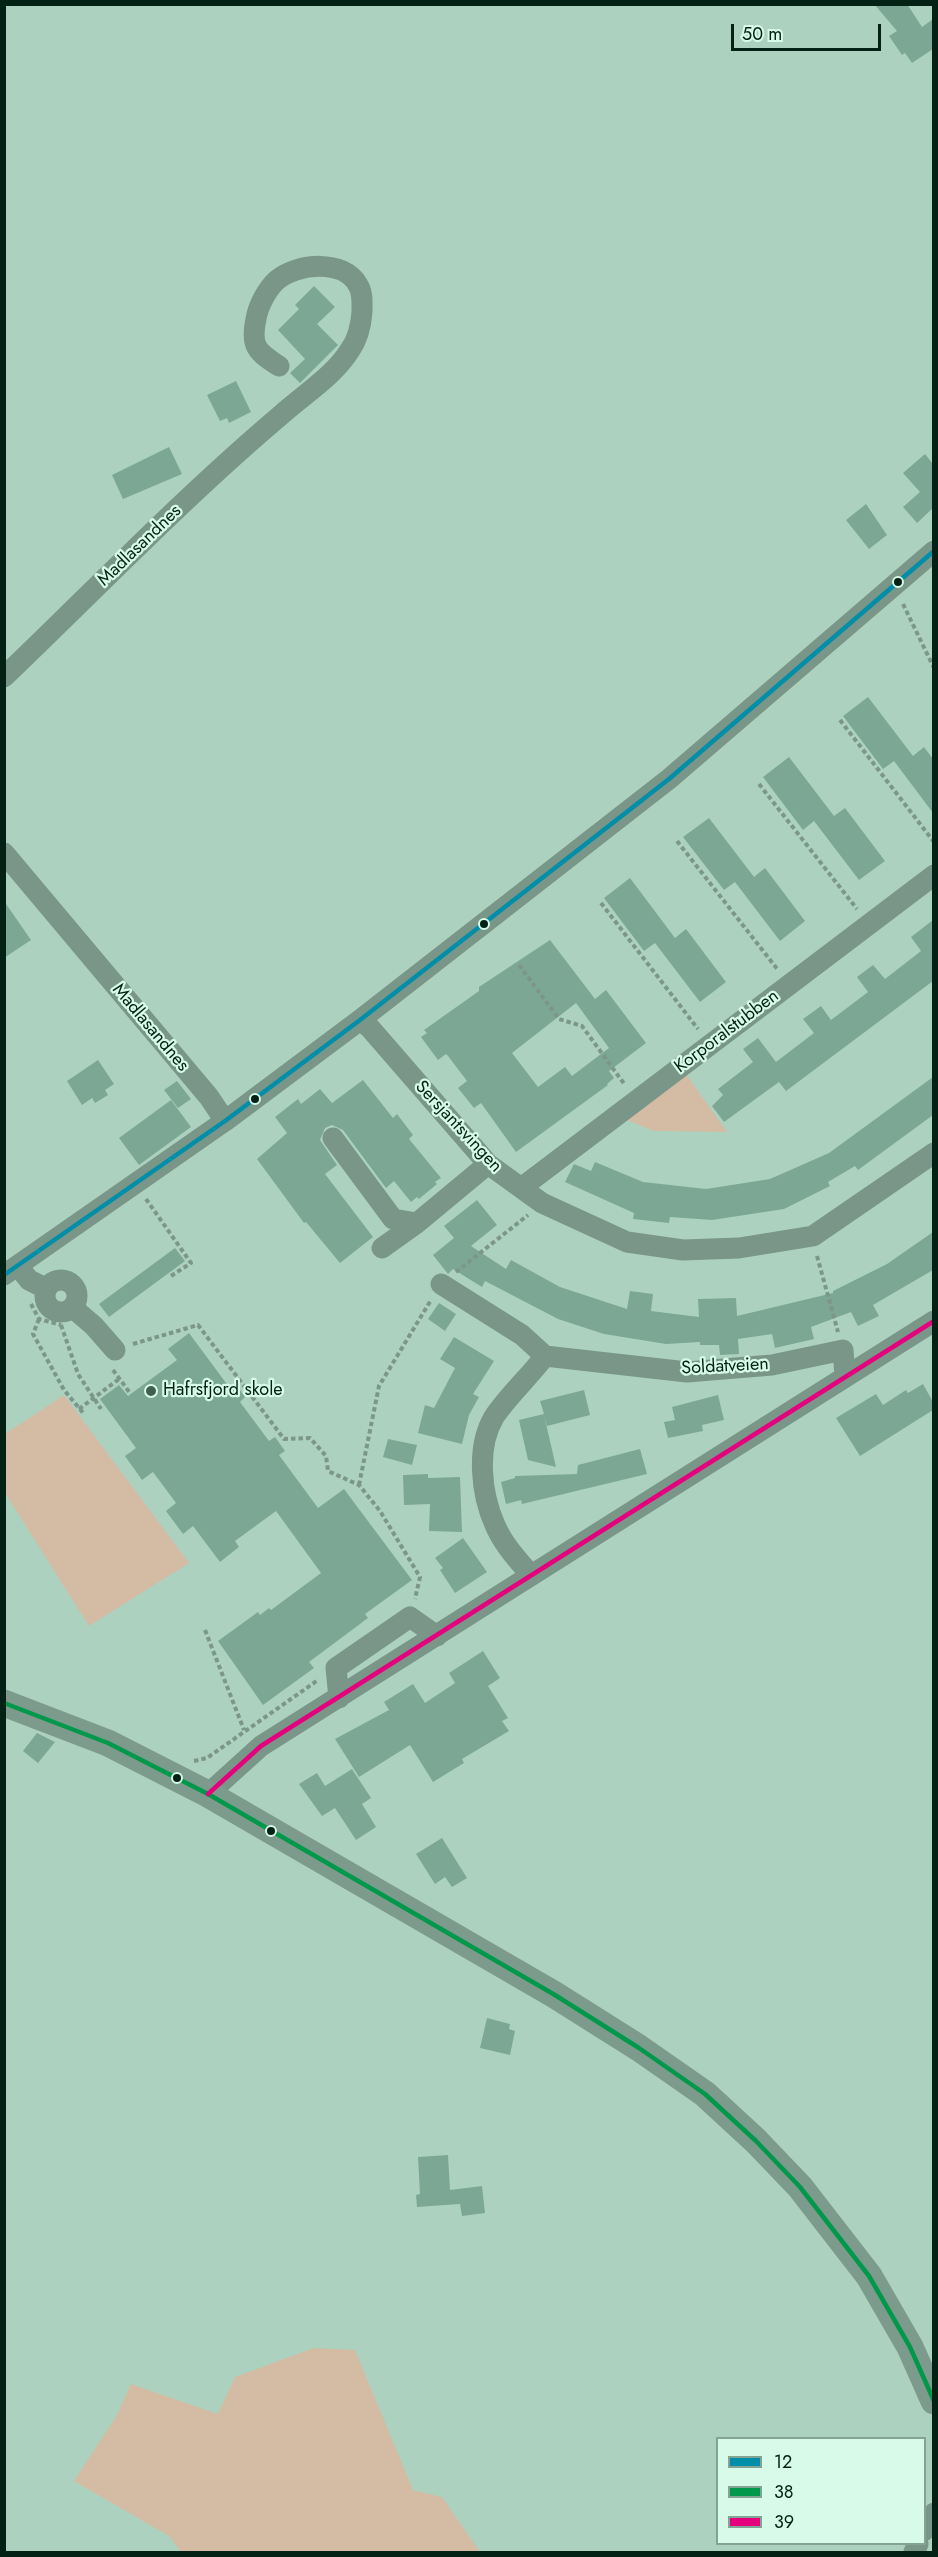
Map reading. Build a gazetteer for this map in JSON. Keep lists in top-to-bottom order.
{
  "streets": {
    "street": [
      "Madlasandnes",
      "Korporalstubben",
      "Sersjantsvingen",
      "Soldatveien"
    ]
  },
  "crossings": [
    ["Korporalstubben", "Sersjantsvingen"]
  ],
  "places": ["Hafrsfjord skole"],
  "lines": ["transit line 12", "transit line 39", "transit line 38"],
  "legend": ["12", "38", "39"],
  "scale_bar": "50 m"
}
